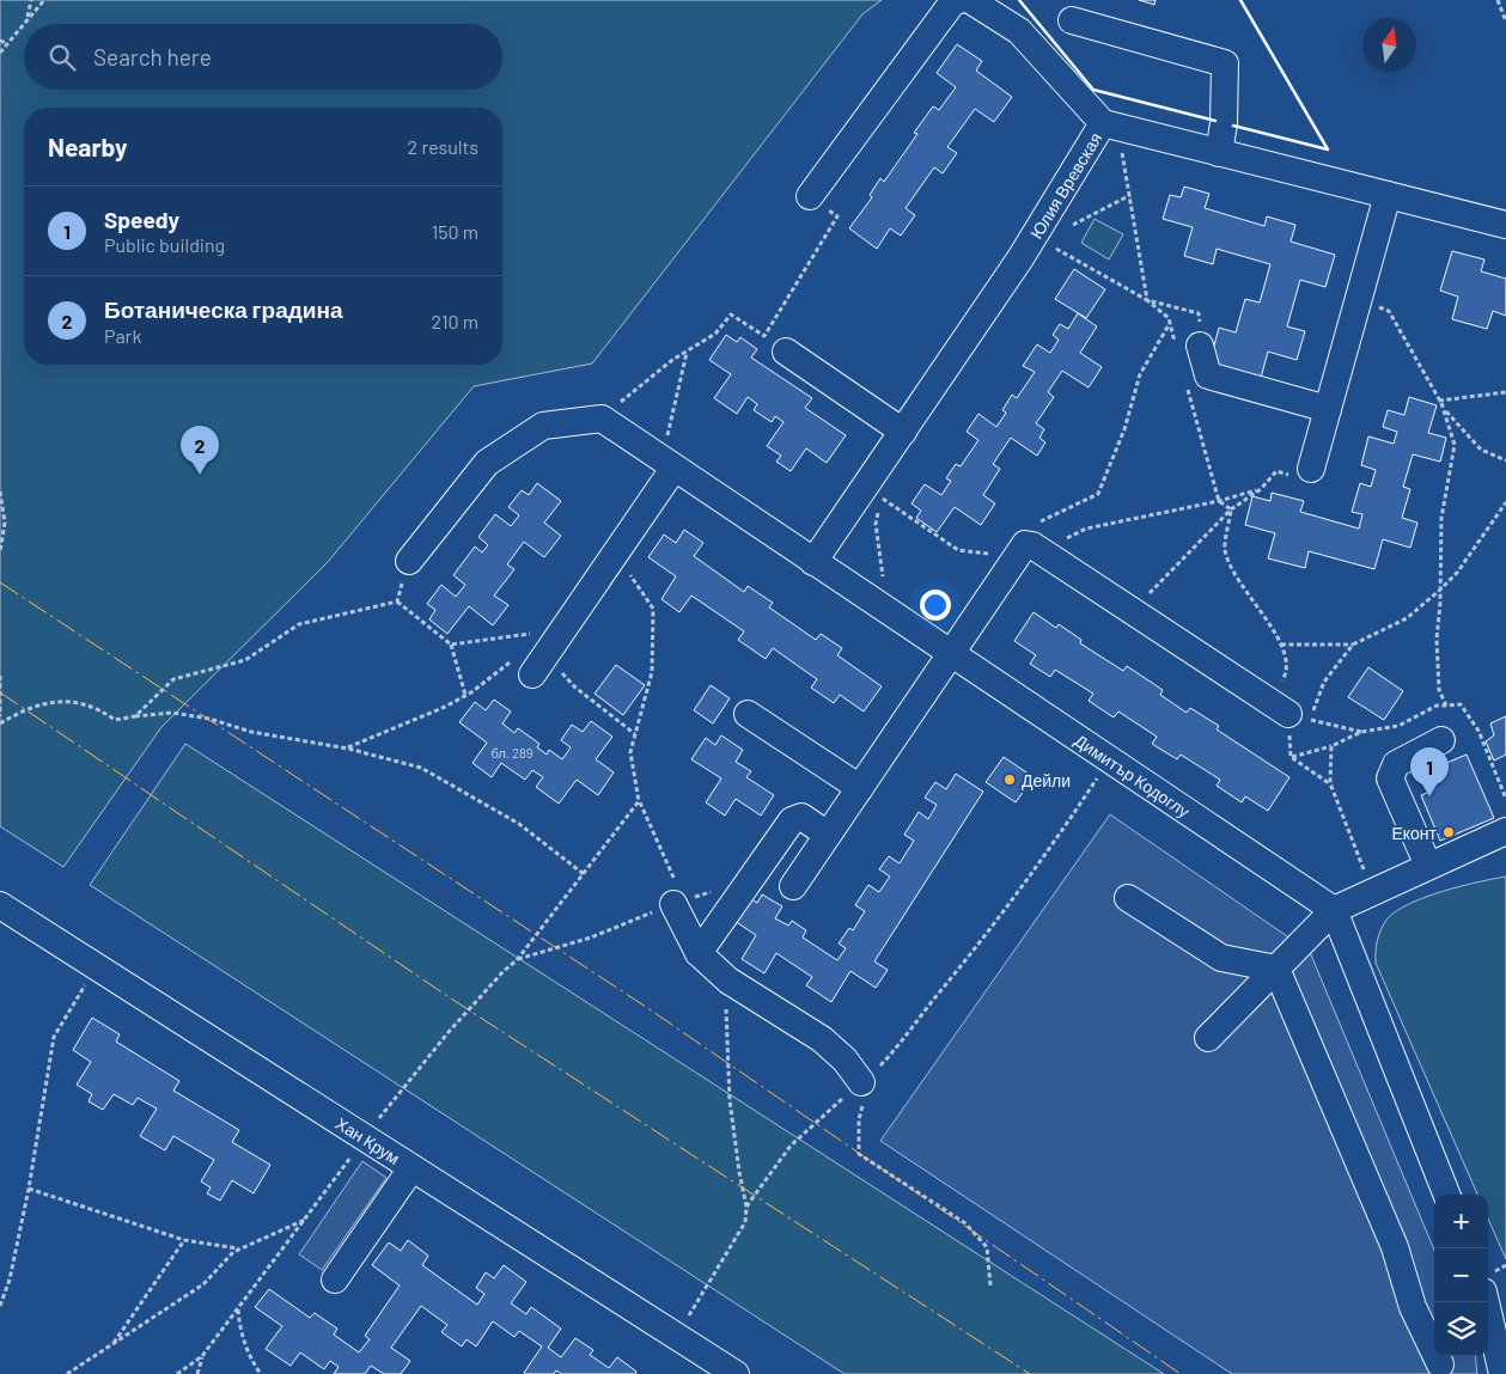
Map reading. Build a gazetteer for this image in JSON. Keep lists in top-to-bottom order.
{
  "streets": {
    "street": ["Юлия Вревская", "Димитър Кодоглу", "Хан Крум"]
  },
  "crossings": [
    ["Юлия Вревская", "Димитър Кодоглу"]
  ],
  "places": ["Дейли", "Еконт"],
  "house_numbers": ["бл. 289"],
  "north": "top",
  "page": {
    "search": "Search here",
    "heading": ["Nearby", "2 results"],
    "list": [
      {
        "mark": "1",
        "name": "Speedy",
        "note": "Public building",
        "value": "150 m"
      },
      {
        "mark": "2",
        "name": "Ботаническа градина",
        "note": "Park",
        "value": "210 m"
      }
    ],
    "pins": ["2", "1"],
    "map_buttons": ["+", "−"]
  }
}
